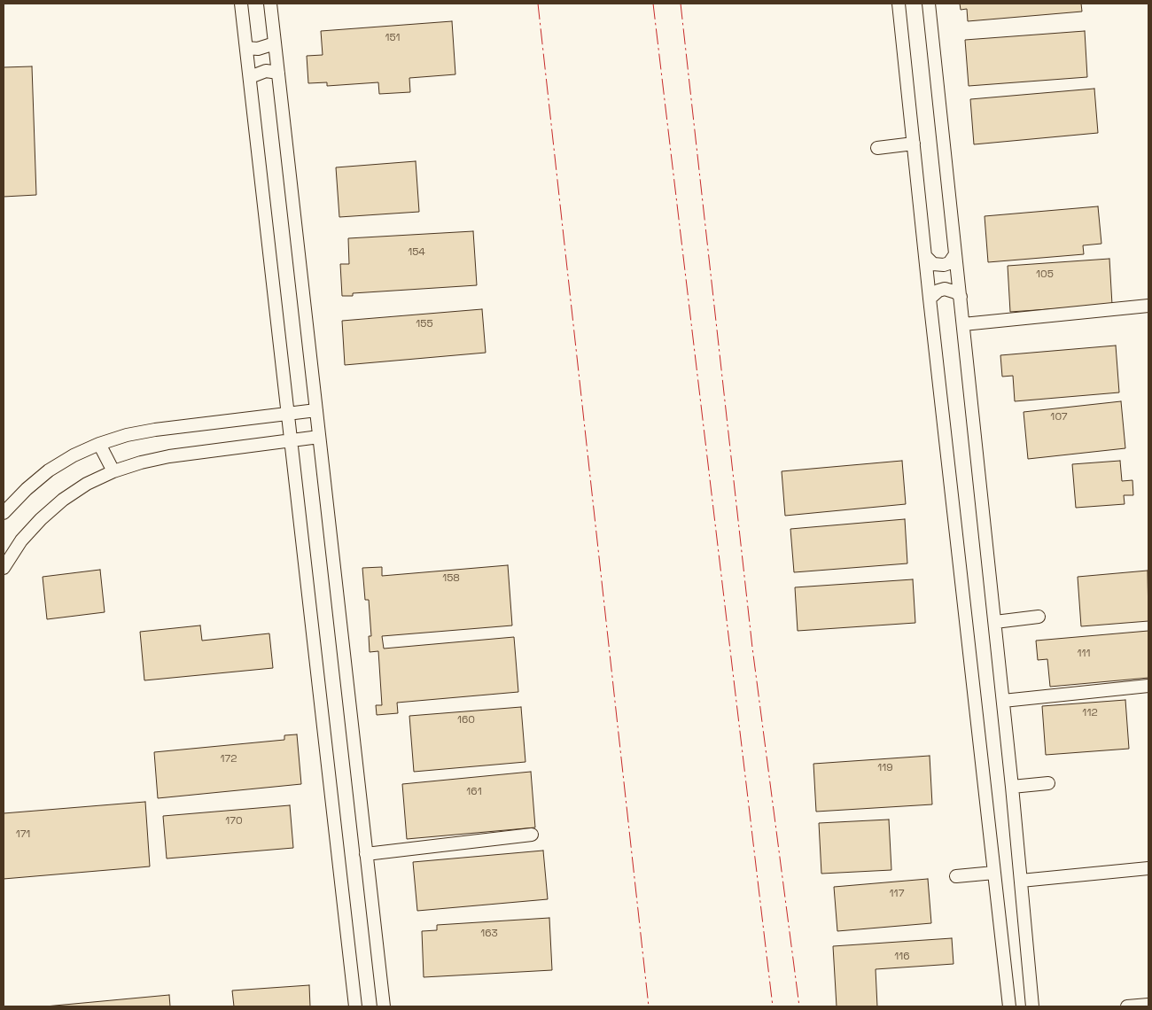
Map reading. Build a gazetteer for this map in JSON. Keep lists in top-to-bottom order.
{
  "house_numbers": [
    "151",
    "154",
    "105",
    "155",
    "107",
    "158",
    "111",
    "112",
    "160",
    "172",
    "119",
    "161",
    "170",
    "171",
    "117",
    "163",
    "116"
  ]
}
